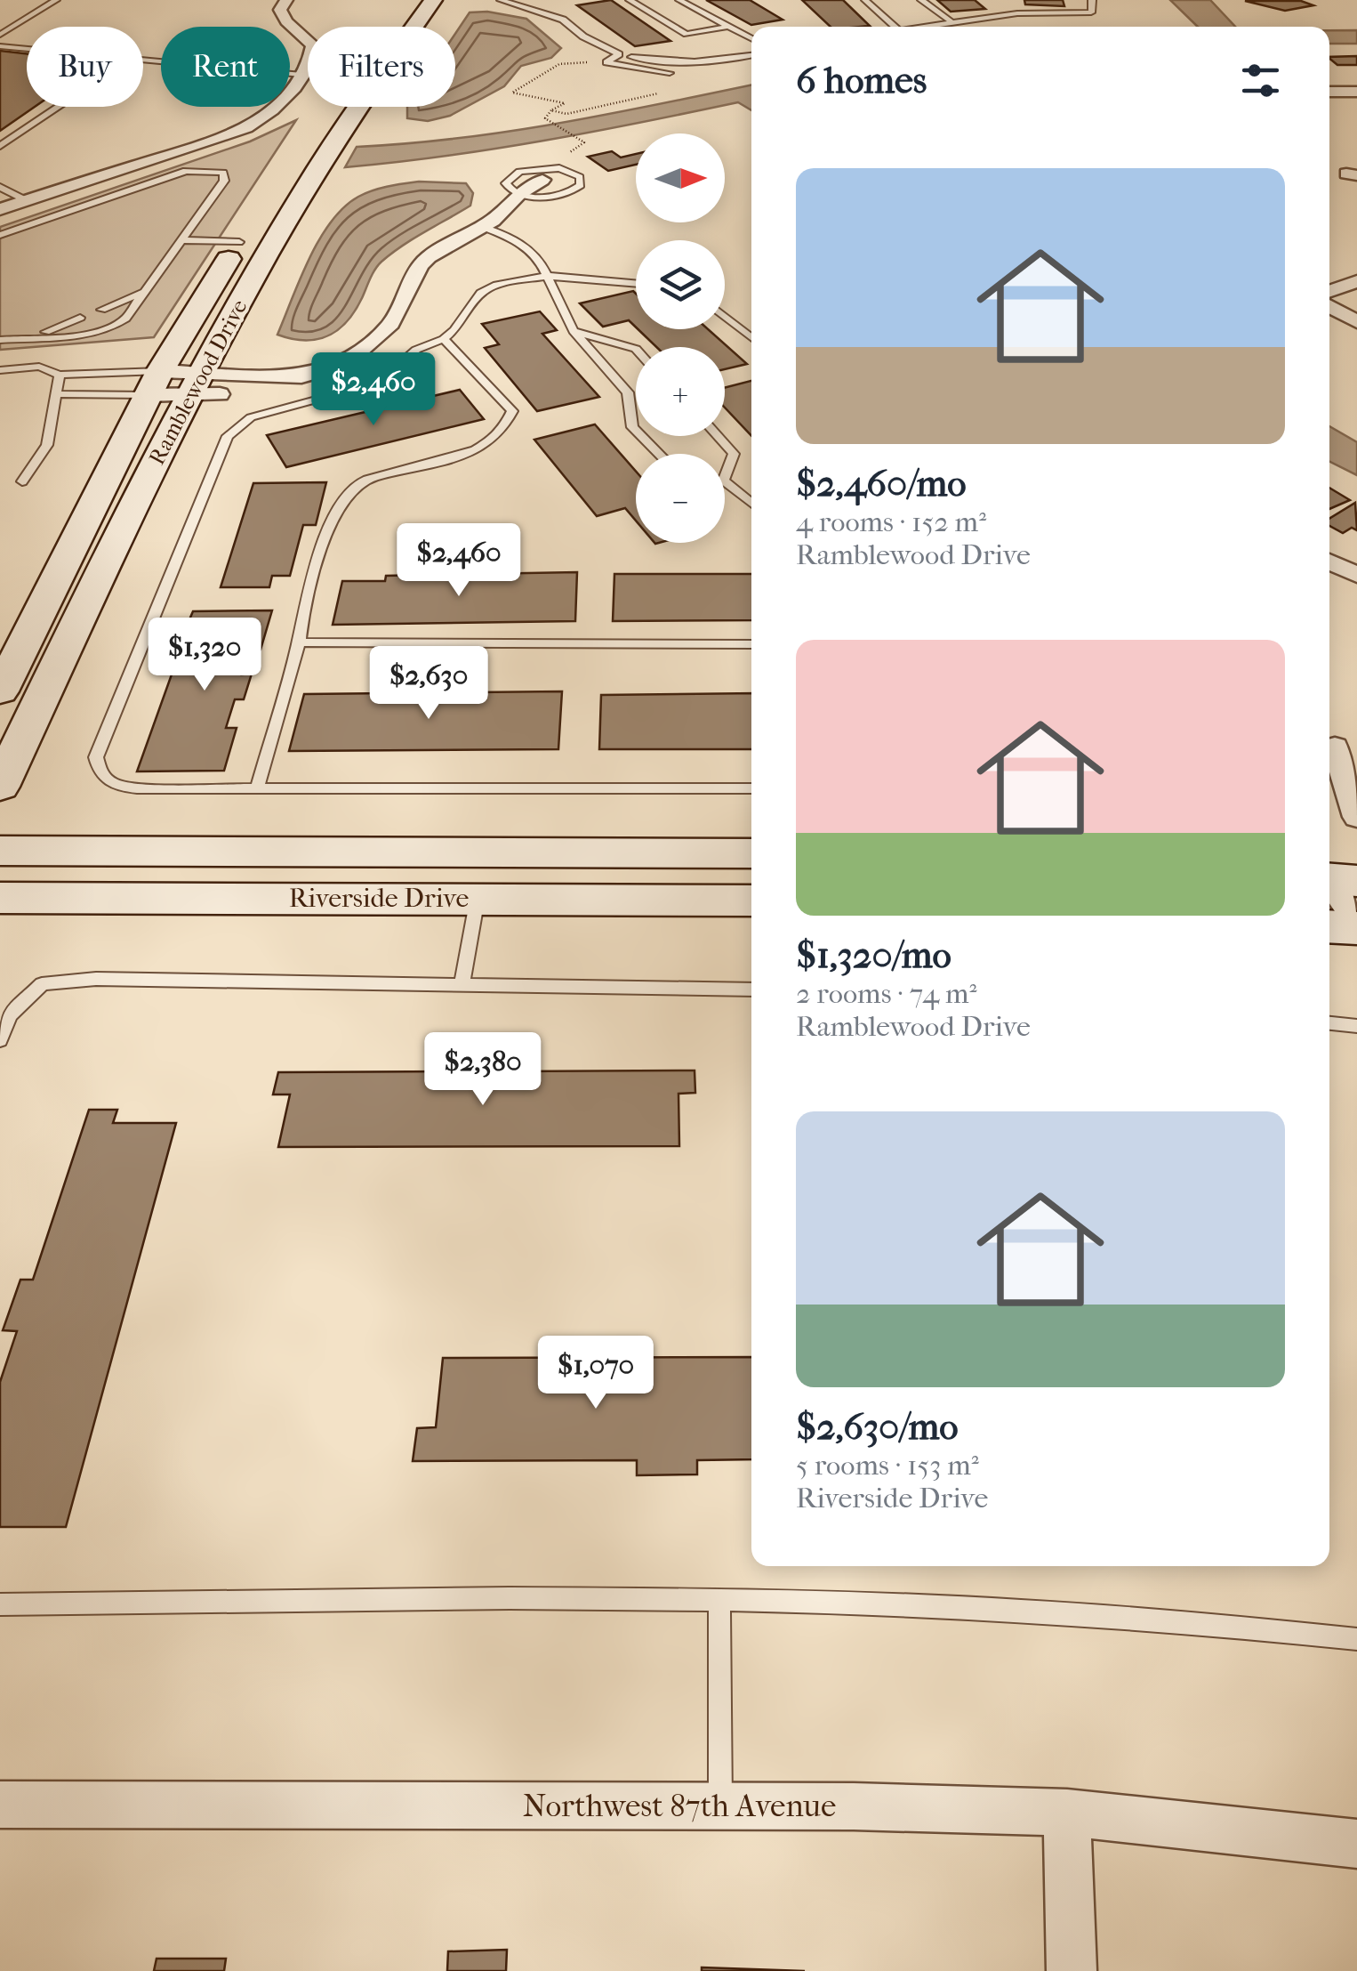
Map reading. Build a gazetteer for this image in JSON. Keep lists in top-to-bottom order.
{
  "streets": {
    "street": ["Ramblewood Drive", "Riverside Drive", "Northwest 87th Avenue"]
  },
  "north": "right",
  "page": {
    "chip": ["Buy", "Rent", "Filters"],
    "heading": "6 homes",
    "map_buttons": ["+", "−"],
    "list": [
      {
        "name": "$2,460/mo",
        "note": "4 rooms · 152 m² · Ramblewood Drive"
      },
      {
        "name": "$1,320/mo",
        "note": "2 rooms · 74 m² · Ramblewood Drive"
      },
      {
        "name": "$2,630/mo",
        "note": "5 rooms · 153 m² · Riverside Drive"
      }
    ],
    "price": [
      "$2,460",
      "$2,460",
      "$1,320",
      "$2,630",
      "$2,380",
      "$1,070"
    ]
  }
}
